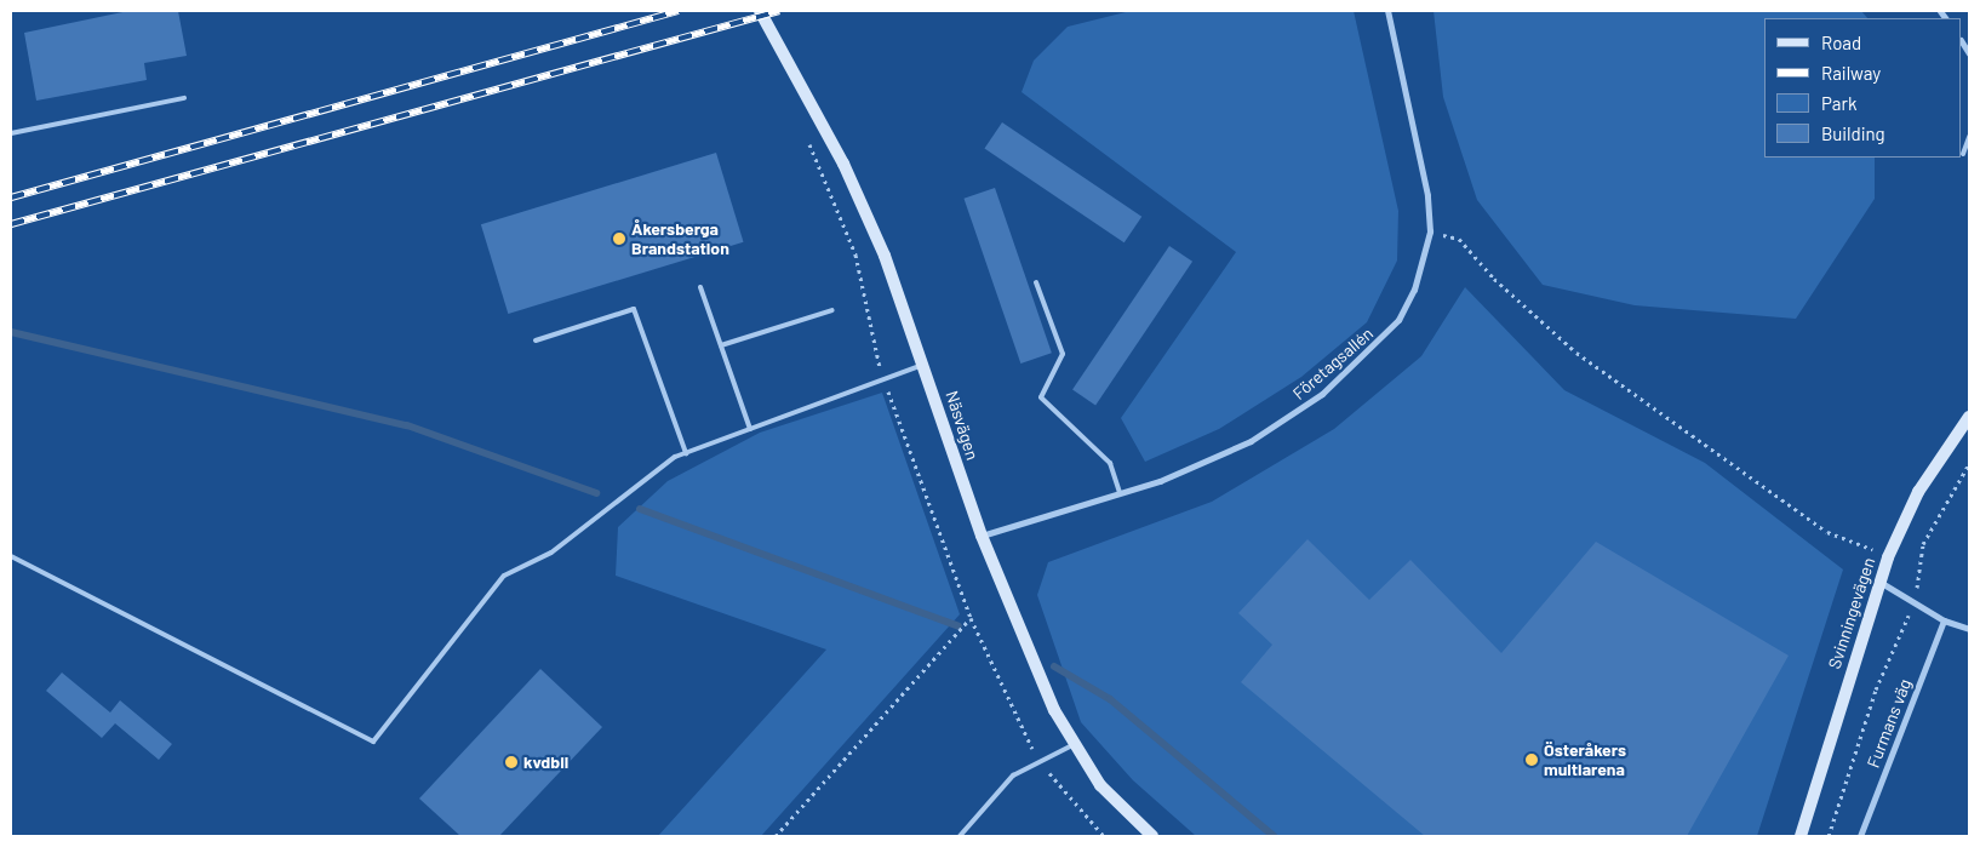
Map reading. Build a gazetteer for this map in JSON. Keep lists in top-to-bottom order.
{
  "streets": {
    "street": [
      "Företagsallén",
      "Näsvägen",
      "Svinningevägen",
      "Furmans väg"
    ]
  },
  "crossings": [
    ["Företagsallén", "Näsvägen"]
  ],
  "places": ["Åkersberga Brandstation", "Österåkers multiarena", "kvdbil"],
  "legend": [
    "Road",
    "Railway",
    "Park",
    "Building"
  ]
}
